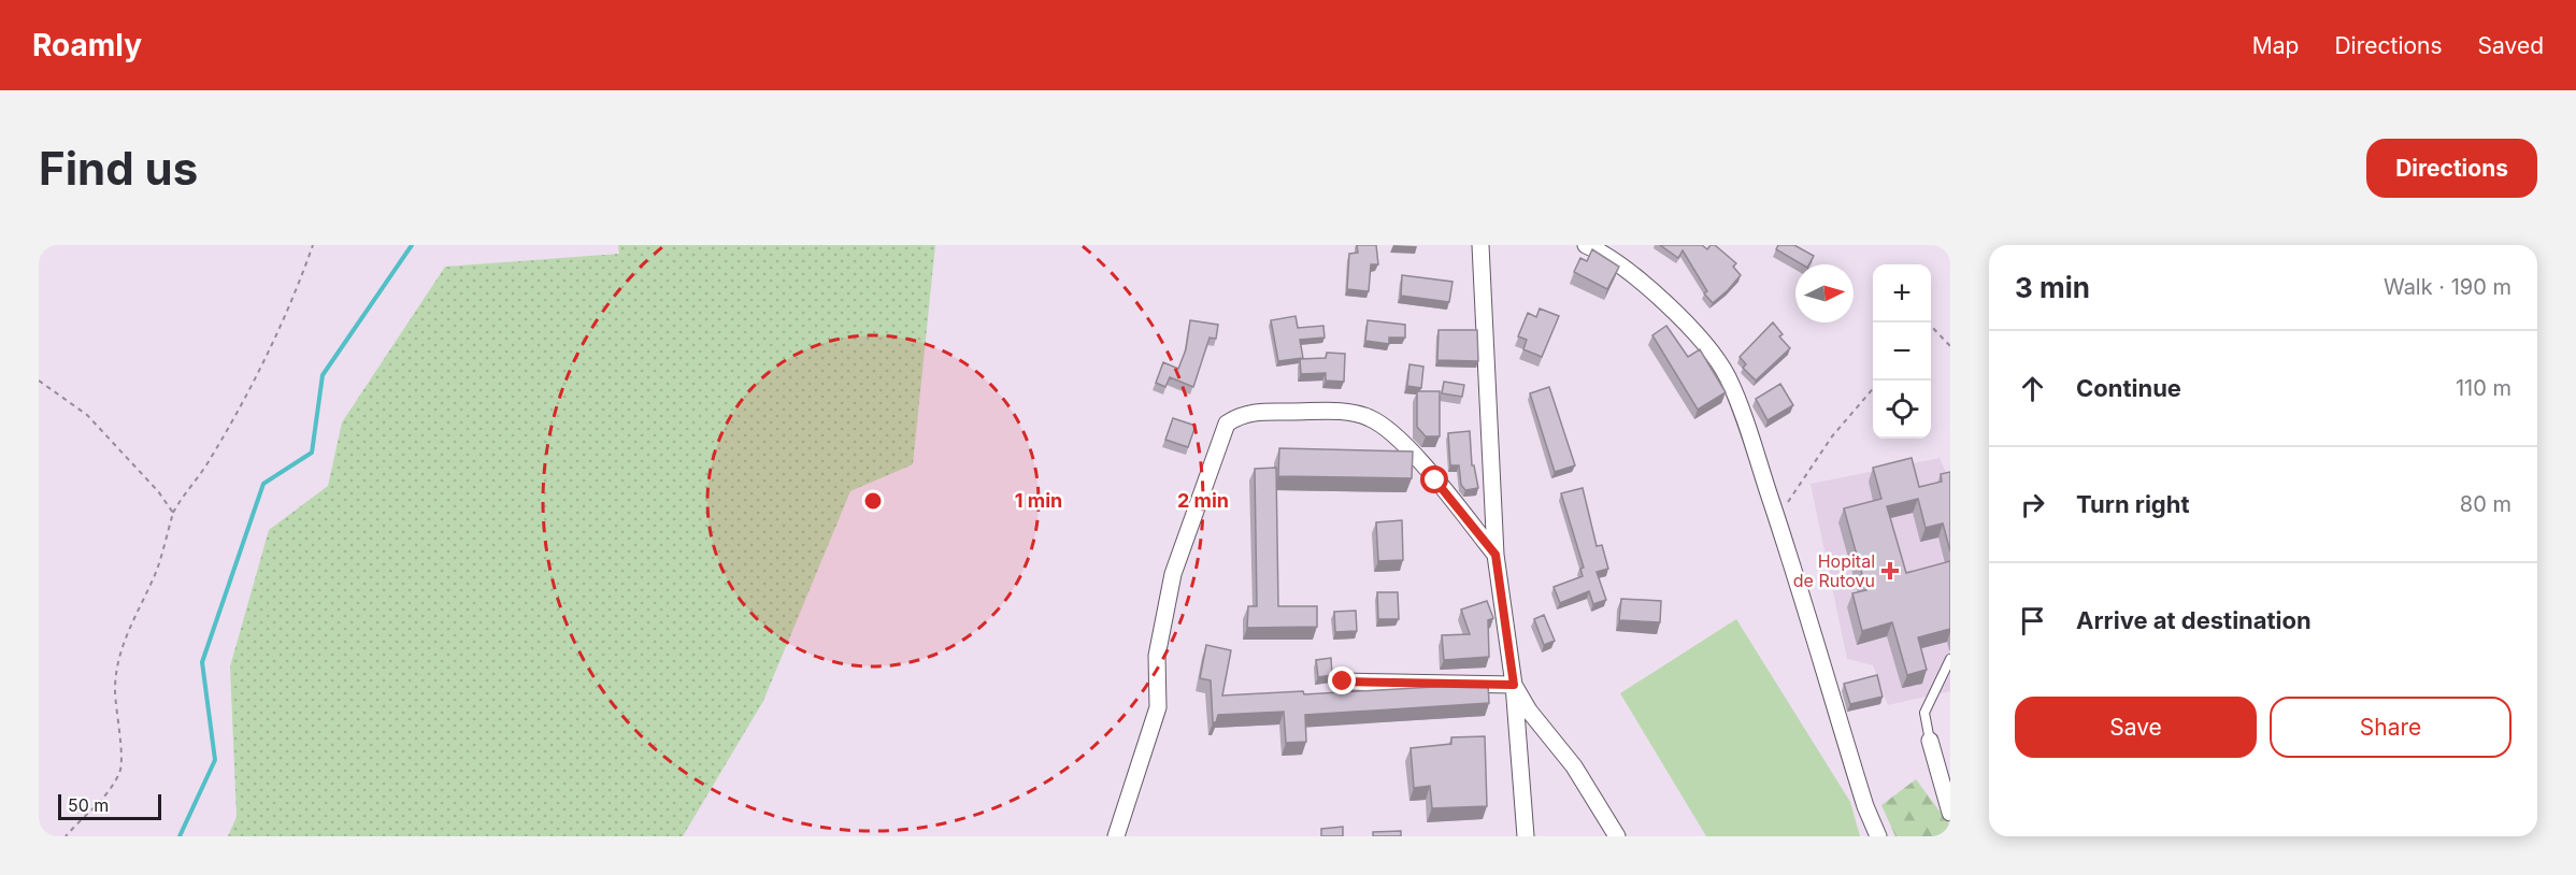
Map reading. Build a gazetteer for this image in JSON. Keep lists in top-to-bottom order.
{
  "places": {
    "health": ["Hopital de Rutovu"]
  },
  "scale_bar": "50 m",
  "north": "right",
  "page": {
    "header": "Roamly",
    "nav": ["Map", "Directions", "Saved"],
    "buttons": [
      "Directions",
      ["Save", "Share"]
    ],
    "title": "Find us",
    "heading": ["3 min", "Walk · 190 m"],
    "map_buttons": ["+", "−"],
    "list": [
      ["Continue", "110 m"],
      ["Turn right", "80 m"],
      "Arrive at destination"
    ],
    "scale": "50 m"
  },
  "rings": ["1 min", "2 min"]
}
